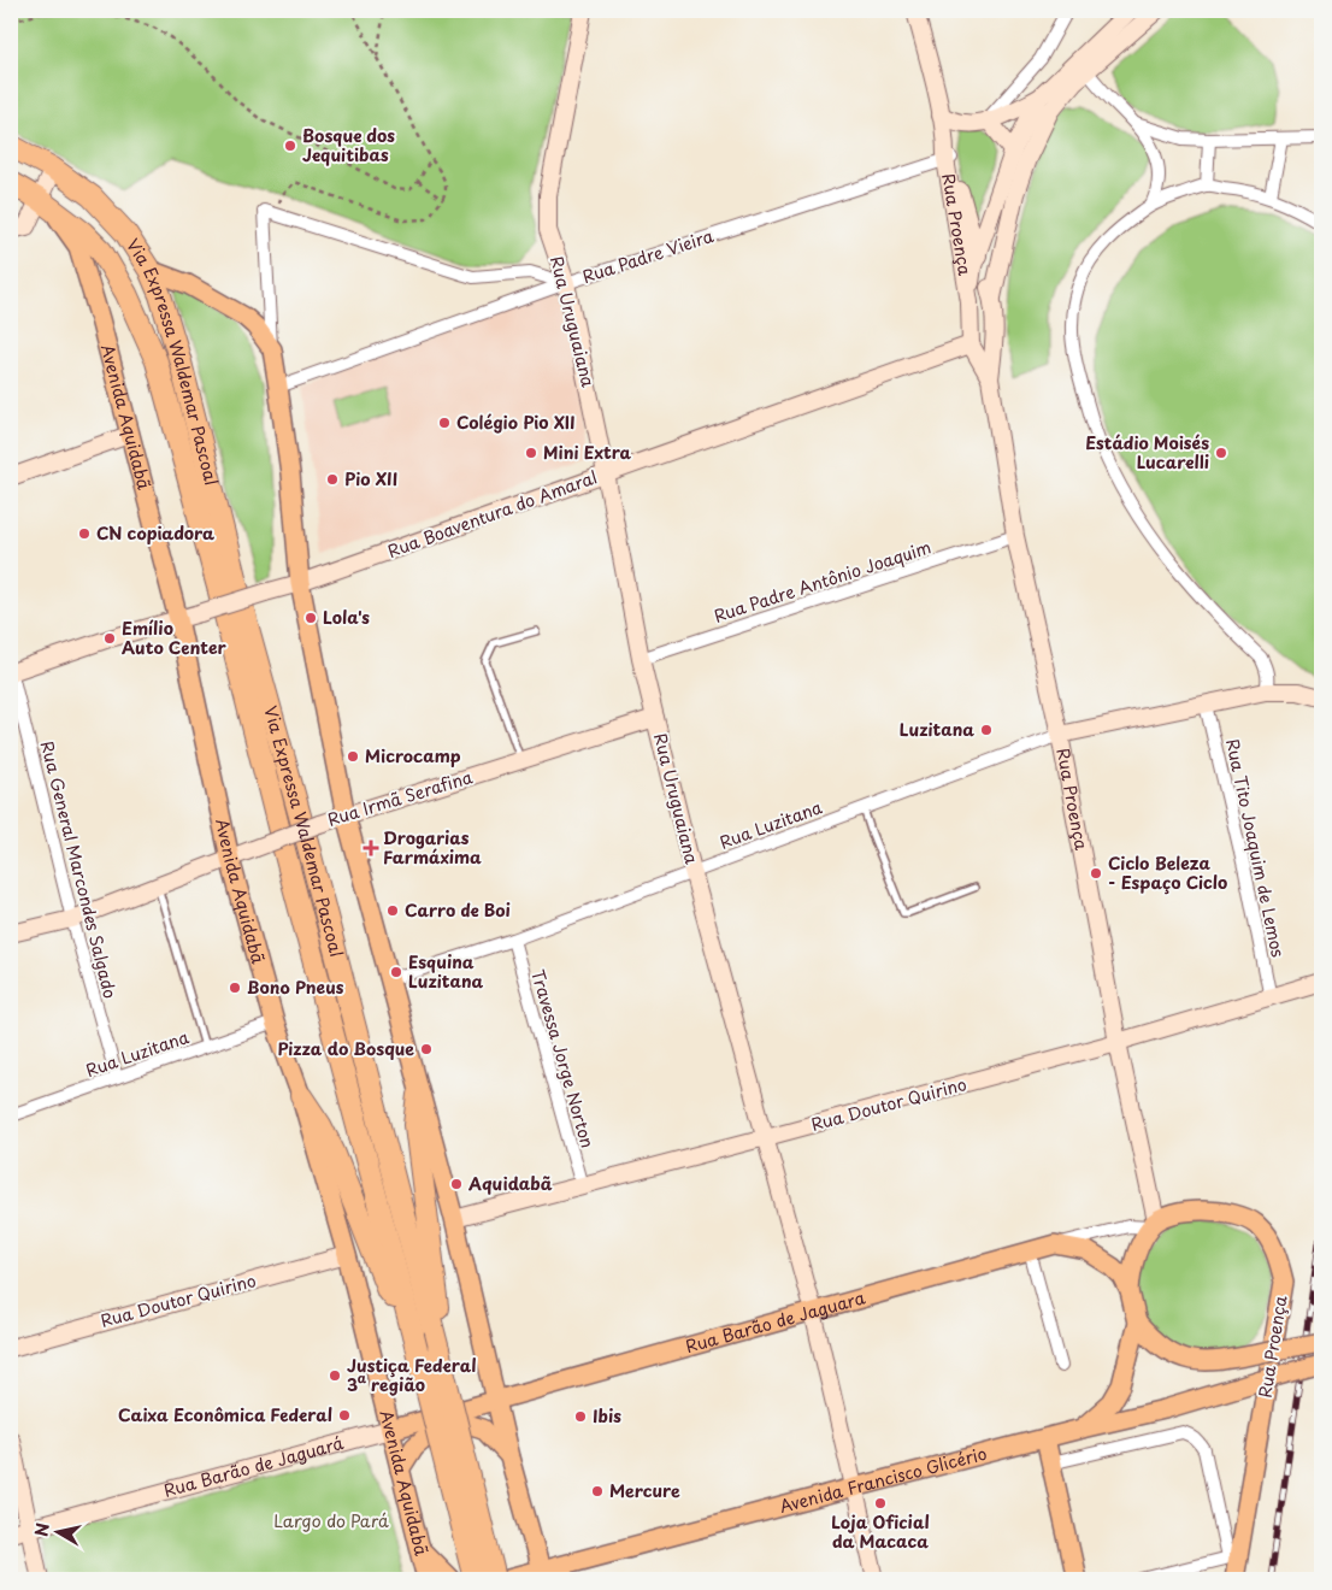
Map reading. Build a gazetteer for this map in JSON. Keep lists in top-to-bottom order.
{
  "streets": {
    "highway": ["Via Expressa Waldemar Pascoal"],
    "main road": [
      "Rua Proença",
      "Rua Uruguaiana",
      "Avenida Aquidabã",
      "Rua Boaventura do Amaral",
      "Rua Irmã Serafina",
      "Rua Doutor Quirino",
      "Rua Barão de Jaguara",
      "Rua Barão de Jaguará",
      "Avenida Francisco Glicério"
    ],
    "street": [
      "Rua Padre Vieira",
      "Rua Padre Antônio Joaquim",
      "Rua Luzitana",
      "Rua Tito Joaquim de Lemos",
      "Rua General Marcondes Salgado",
      "Travessa Jorge Norton"
    ]
  },
  "crossings": [
    ["Rua Proença", "Rua Padre Vieira"],
    ["Rua Proença", "Rua Boaventura do Amaral"],
    ["Rua Proença", "Rua Padre Antônio Joaquim"],
    ["Rua Proença", "Rua Luzitana"],
    ["Rua Proença", "Rua Doutor Quirino"],
    ["Rua Padre Vieira", "Rua Uruguaiana"],
    ["Rua Uruguaiana", "Rua Boaventura do Amaral"],
    ["Rua Uruguaiana", "Rua Padre Antônio Joaquim"],
    ["Rua Uruguaiana", "Rua Irmã Serafina"],
    ["Rua Uruguaiana", "Rua Luzitana"],
    ["Rua Uruguaiana", "Rua Doutor Quirino"],
    ["Rua Uruguaiana", "Rua Barão de Jaguara"],
    ["Rua Uruguaiana", "Avenida Francisco Glicério"],
    ["Via Expressa Waldemar Pascoal", "Avenida Aquidabã"],
    ["Avenida Aquidabã", "Rua Boaventura do Amaral"],
    ["Avenida Aquidabã", "Rua Irmã Serafina"],
    ["Avenida Aquidabã", "Rua Luzitana"],
    ["Avenida Aquidabã", "Rua Doutor Quirino"],
    ["Avenida Aquidabã", "Rua Barão de Jaguará"],
    ["Rua Boaventura do Amaral", "Rua General Marcondes Salgado"],
    ["Rua Irmã Serafina", "Rua General Marcondes Salgado"],
    ["Rua Luzitana", "Rua General Marcondes Salgado"],
    ["Rua Luzitana", "Travessa Jorge Norton"],
    ["Rua Tito Joaquim de Lemos", "Rua Doutor Quirino"],
    ["Travessa Jorge Norton", "Rua Doutor Quirino"],
    ["Rua Barão de Jaguara", "Rua Barão de Jaguará"]
  ],
  "parks": ["Largo do Pará"],
  "places": {
    "other": [
      "Bosque dos Jequitibas",
      "Colégio Pio XII",
      "Mini Extra",
      "Estádio Moisés Lucarelli",
      "Pio XII",
      "CN copiadora",
      "Lola's",
      "Emílio Auto Center",
      "Luzitana",
      "Microcamp",
      "Ciclo Beleza - Espaço Ciclo",
      "Carro de Boi",
      "Esquina Luzitana",
      "Bono Pneus",
      "Pizza do Bosque",
      "Aquidabã",
      "Justiça Federal 3ª região",
      "Caixa Econômica Federal",
      "Ibis",
      "Mercure",
      "Loja Oficial da Macaca"
    ],
    "health": ["Drogarias Farmáxima"]
  },
  "north": "left"
}
